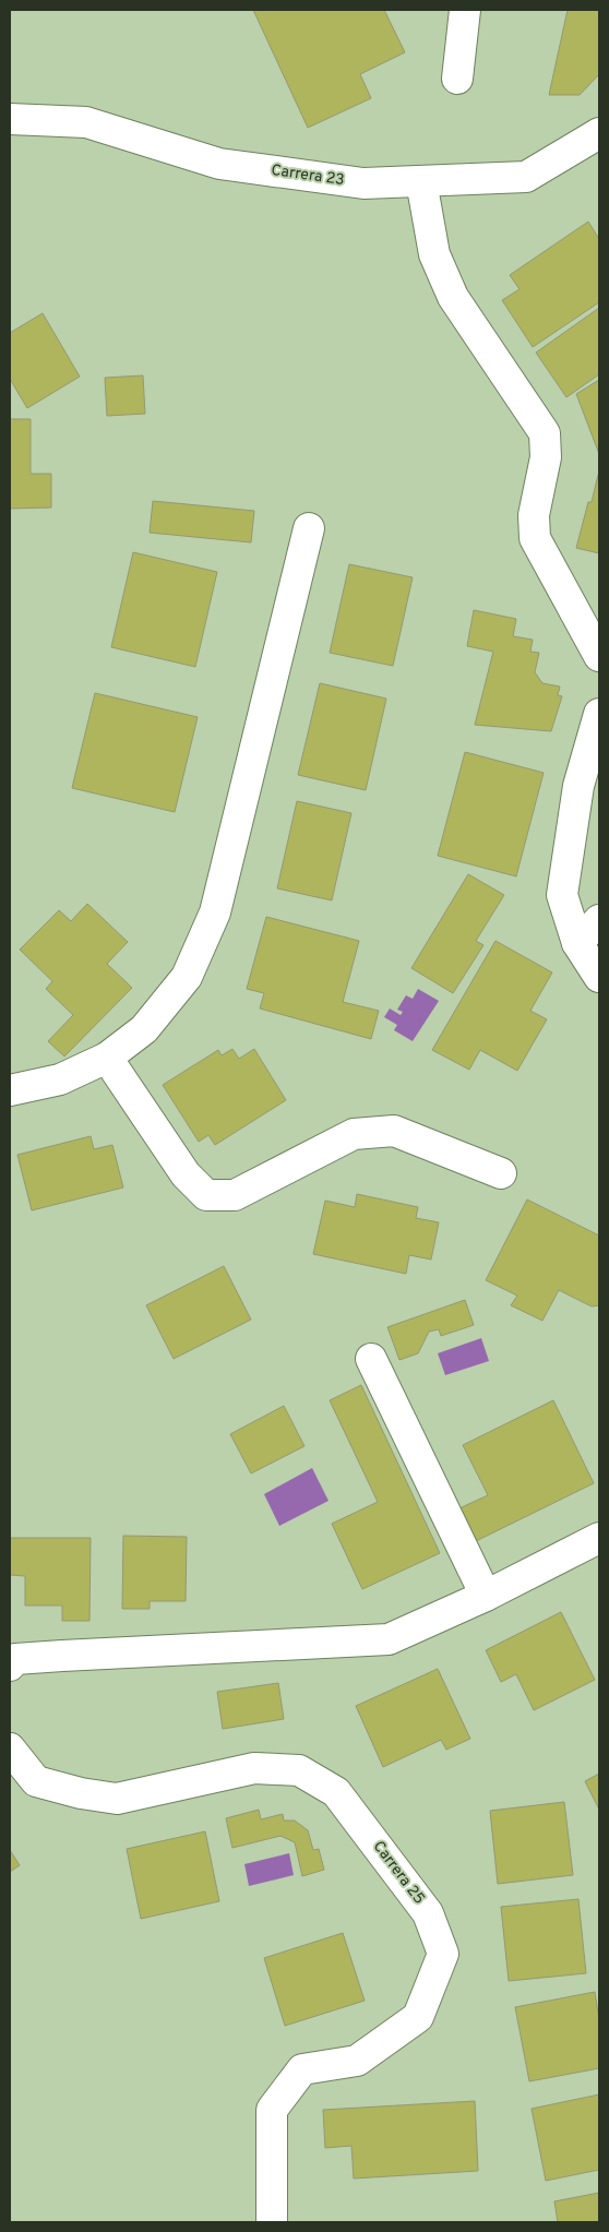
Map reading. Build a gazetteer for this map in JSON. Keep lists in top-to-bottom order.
{
  "streets": {
    "street": ["Carrera 23", "Carrera 25"]
  }
}
